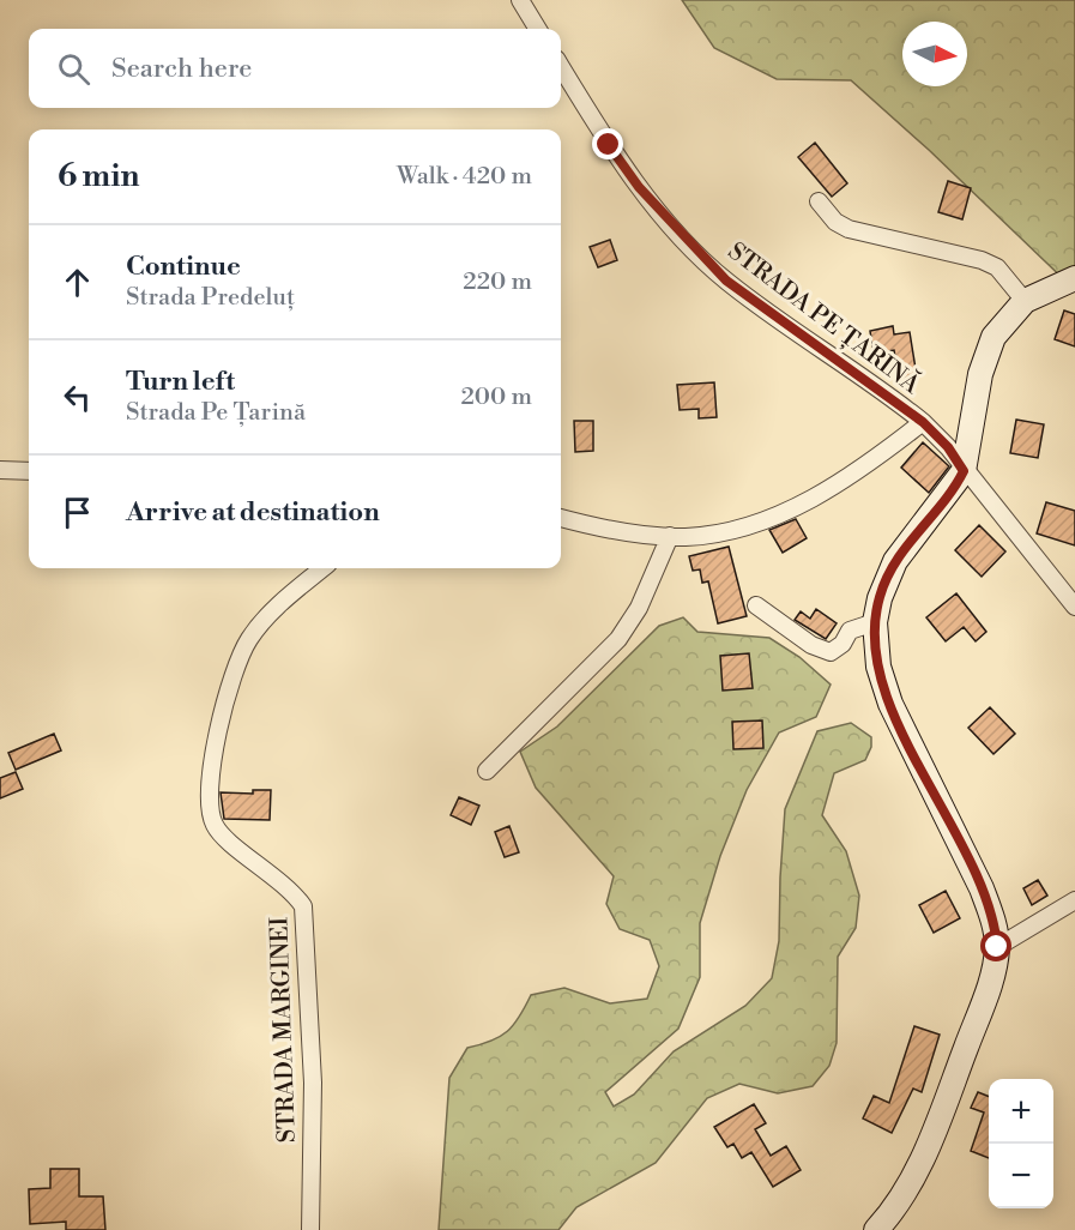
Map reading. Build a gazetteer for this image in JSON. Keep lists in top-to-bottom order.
{
  "streets": {
    "street": ["STRADA PE ȚARINĂ", "STRADA MARGINEI"]
  },
  "north": "right",
  "page": {
    "search": "Search here",
    "heading": ["6 min", "Walk · 420 m"],
    "list": [
      ["Continue", "Strada Predeluț", "220 m"],
      ["Turn left", "Strada Pe Țarină", "200 m"],
      "Arrive at destination"
    ],
    "map_buttons": ["+", "−"]
  }
}
